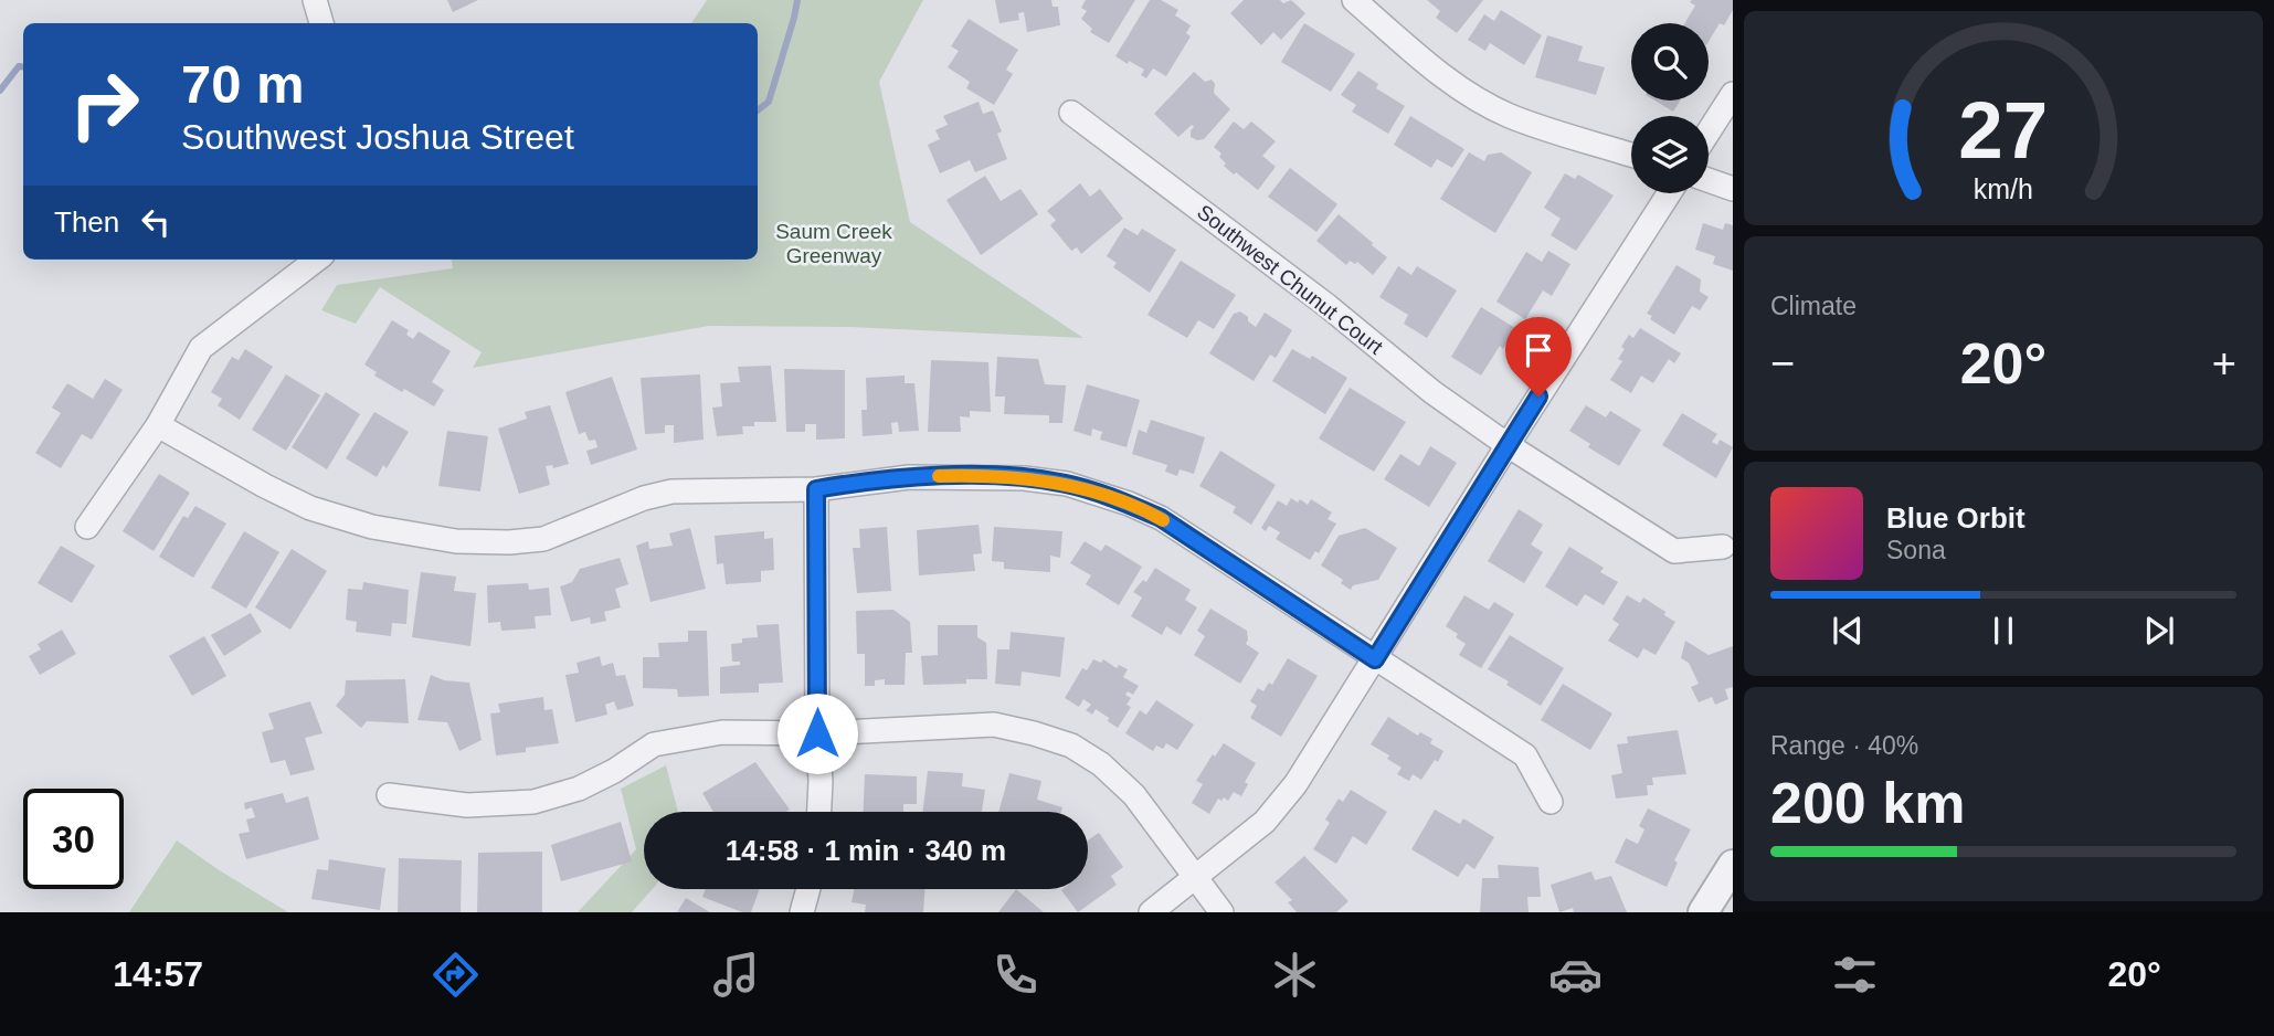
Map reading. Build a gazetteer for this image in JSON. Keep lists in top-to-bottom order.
{
  "streets": {
    "street": ["Southwest Chunut Court"]
  },
  "parks": ["Saum Creek Greenway"],
  "page": {
    "turn": ["70 m", "Southwest Joshua Street"],
    "then": "Then",
    "tile": [
      "Climate",
      ["Range · 40%", "200 km"]
    ],
    "heat": ["−", "20°", "+"],
    "song": ["Blue Orbit", "Sona"],
    "limit": "30",
    "trip": "14:58 · 1 min · 340 m",
    "tabs": ["14:57", "20°"],
    "gauge": ["27", "km/h"]
  }
}
